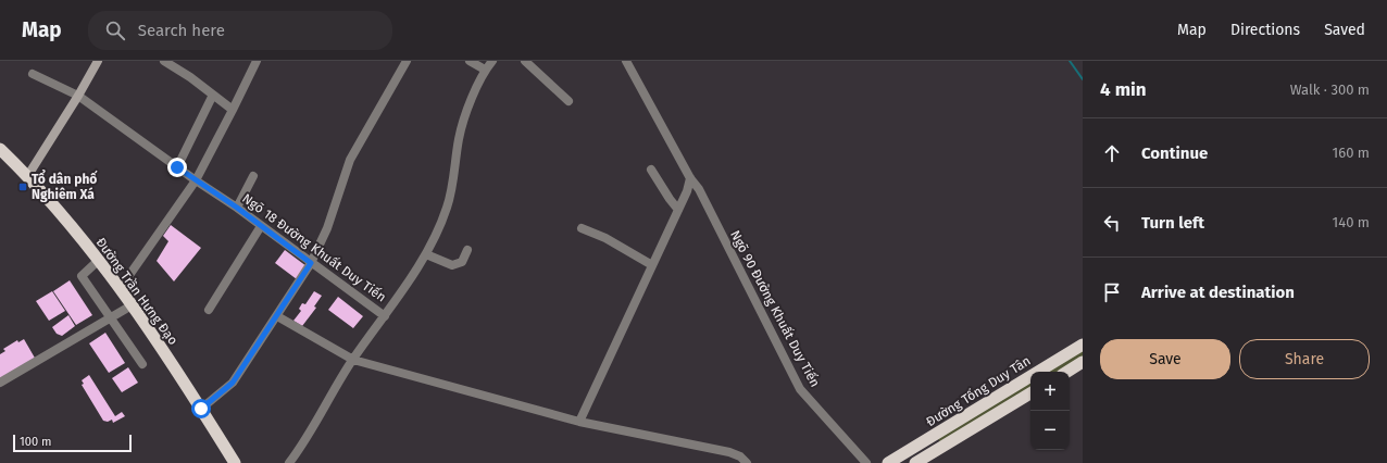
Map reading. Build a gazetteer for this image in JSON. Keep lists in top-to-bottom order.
{
  "streets": {
    "highway": ["Đường Trần Hưng Đạo", "Đường Tống Duy Tân"],
    "street": ["Ngõ 18 Đường Khuất Duy Tiến", "Ngõ 90 Đường Khuất Duy Tiến"]
  },
  "places": {
    "transit": ["Tổ dân phố Nghiêm Xá"]
  },
  "scale_bar": "100 m",
  "page": {
    "header": "Map",
    "search": "Search here",
    "nav": ["Map", "Directions", "Saved"],
    "heading": ["4 min", "Walk · 300 m"],
    "list": [
      ["Continue", "160 m"],
      ["Turn left", "140 m"],
      "Arrive at destination"
    ],
    "buttons": ["Save", "Share"],
    "map_buttons": ["+", "−"],
    "scale": "100 m"
  }
}
